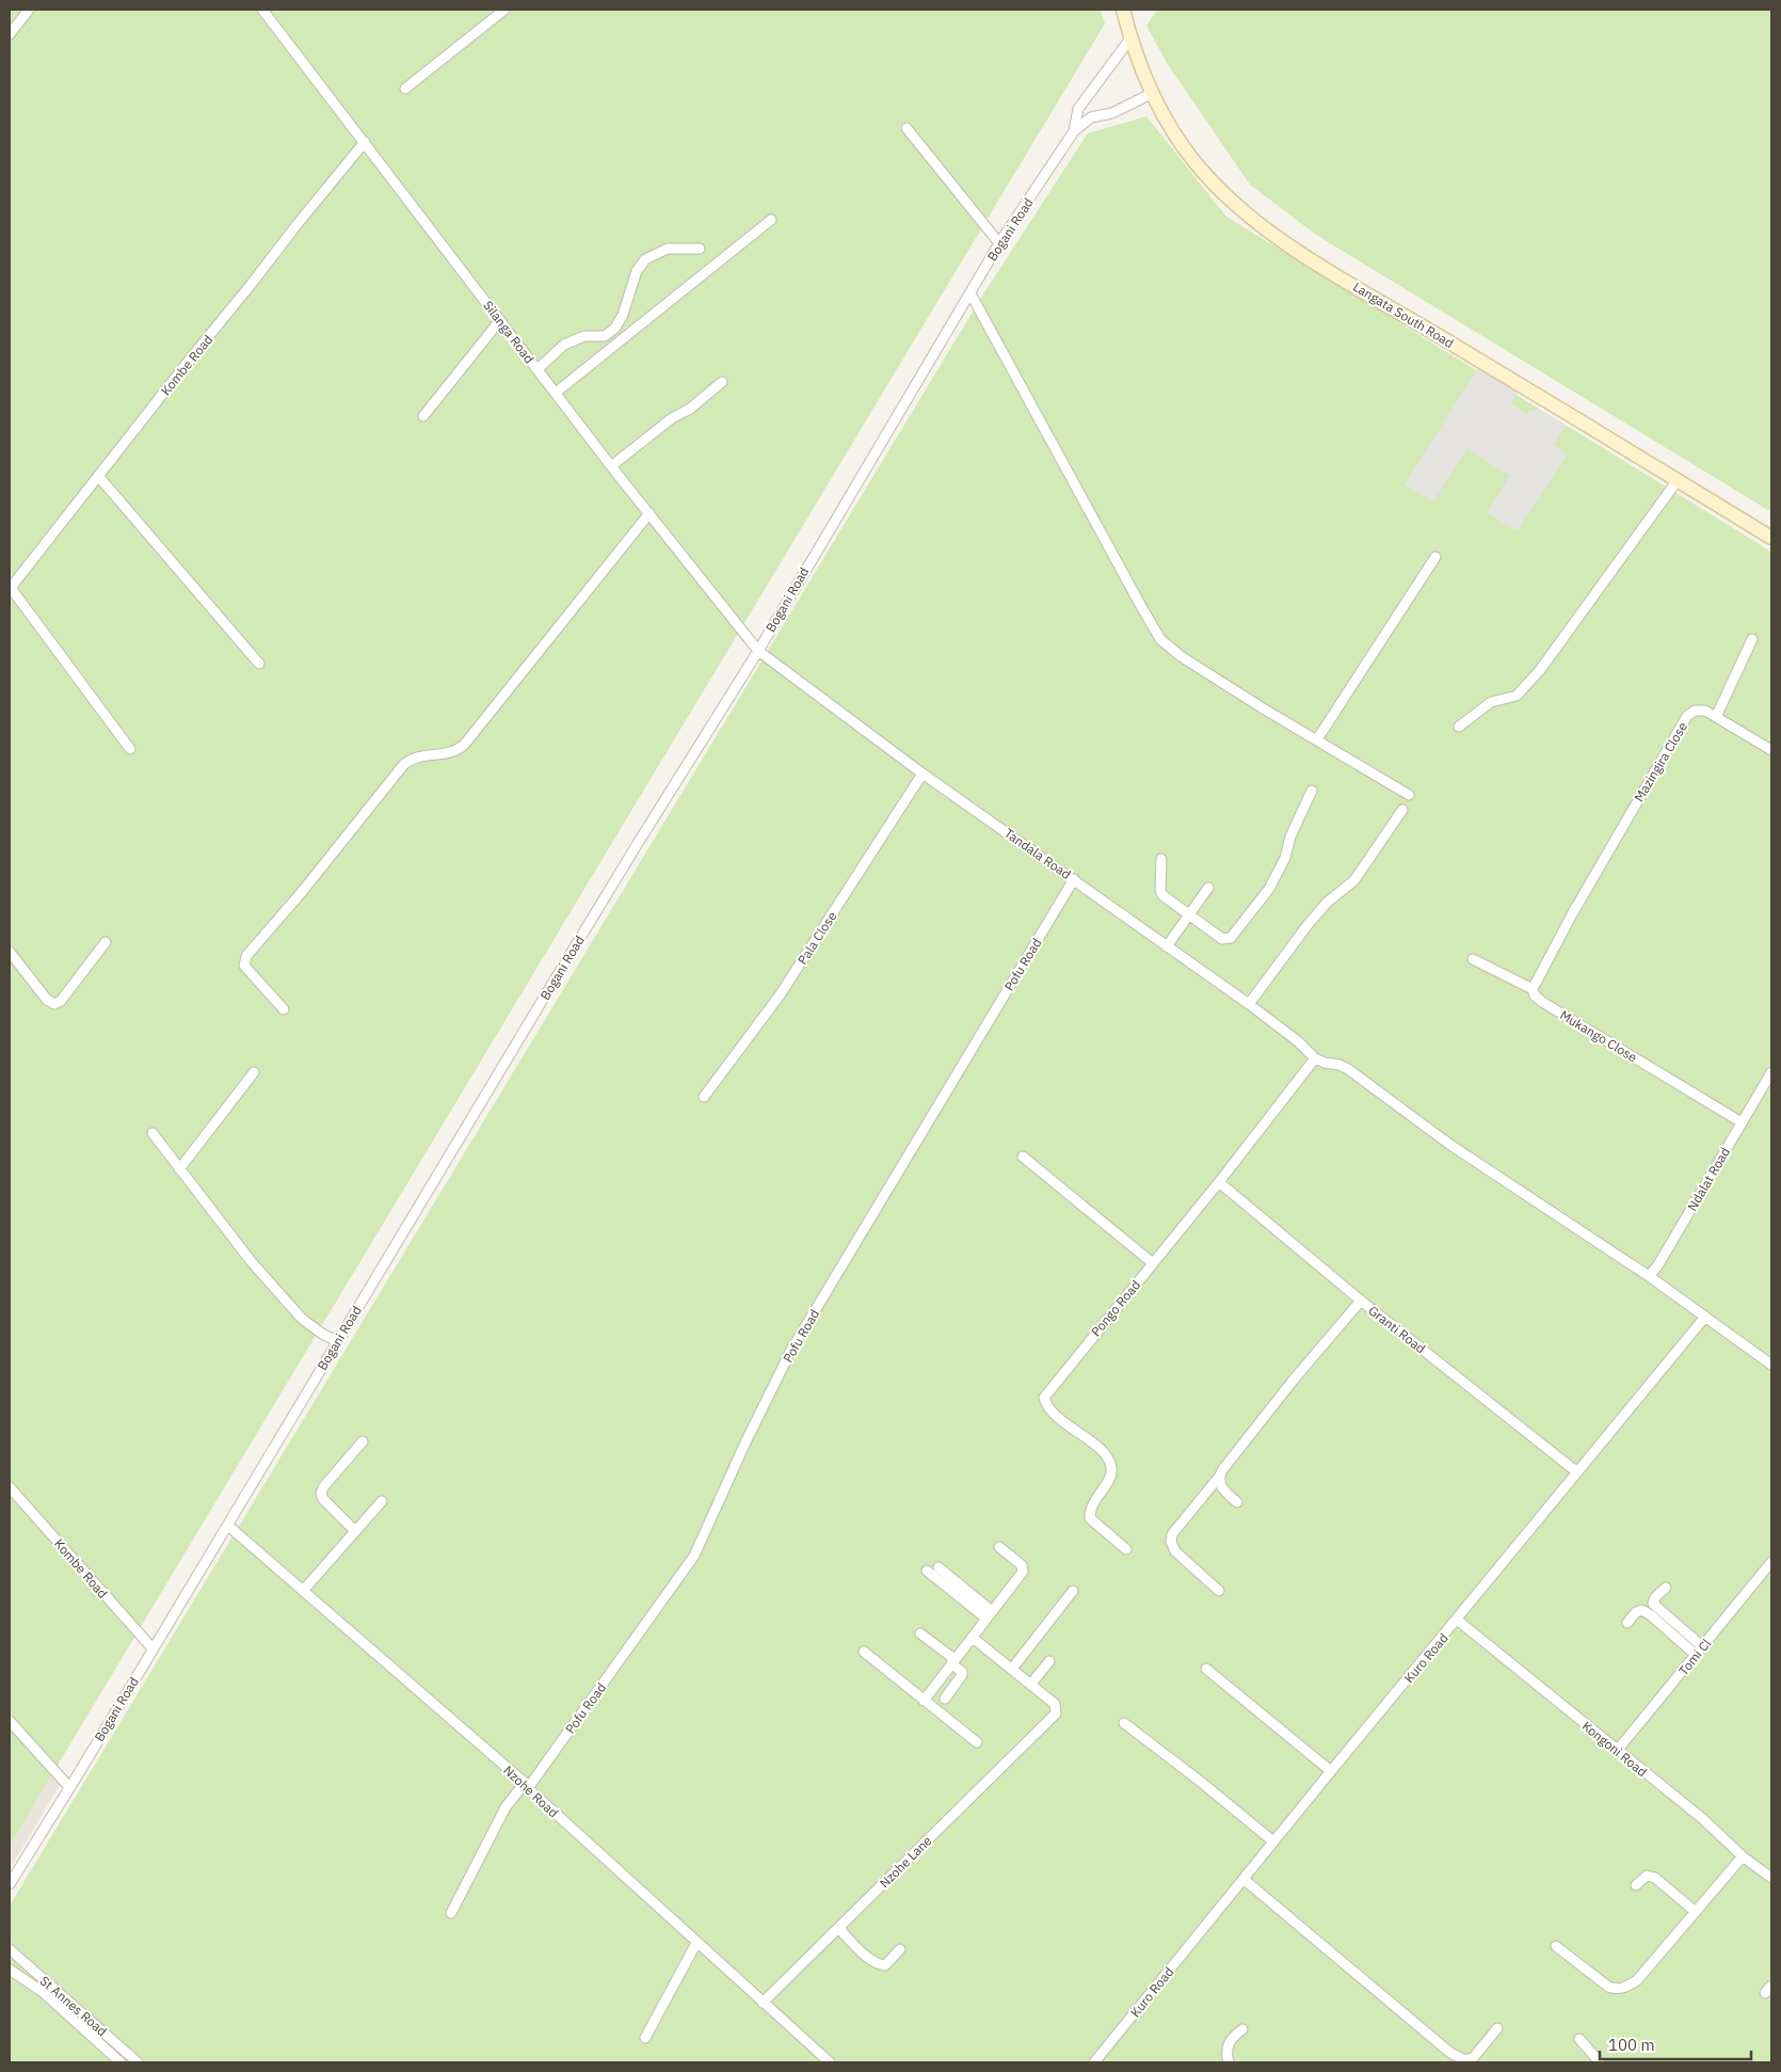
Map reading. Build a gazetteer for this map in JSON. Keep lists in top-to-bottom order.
{
  "streets": {
    "street": [
      "Bogani Road",
      "Langata South Road",
      "Silanga Road",
      "Kombe Road",
      "Mazingira Close",
      "Tandala Road",
      "Pala Close",
      "Pofu Road",
      "Mukango Close",
      "Ndalat Road",
      "Pongo Road",
      "Granti Road",
      "Tomi Cl",
      "Kuro Road",
      "Kongoni Road",
      "Nzohe Road",
      "Nzohe Lane",
      "St Annes Road"
    ]
  },
  "crossings": [
    ["Bogani Road", "Langata South Road"],
    ["Bogani Road", "Silanga Road"],
    ["Bogani Road", "Kombe Road"],
    ["Bogani Road", "Tandala Road"],
    ["Bogani Road", "Nzohe Road"],
    ["Silanga Road", "Kombe Road"],
    ["Silanga Road", "Tandala Road"],
    ["Mazingira Close", "Mukango Close"],
    ["Tandala Road", "Pala Close"],
    ["Tandala Road", "Pofu Road"],
    ["Tandala Road", "Pongo Road"],
    ["Pofu Road", "Nzohe Road"],
    ["Mukango Close", "Ndalat Road"],
    ["Pongo Road", "Granti Road"],
    ["Granti Road", "Kuro Road"],
    ["Tomi Cl", "Kongoni Road"],
    ["Kuro Road", "Kongoni Road"],
    ["Nzohe Road", "Nzohe Lane"]
  ],
  "scale_bar": "100 m"
}
